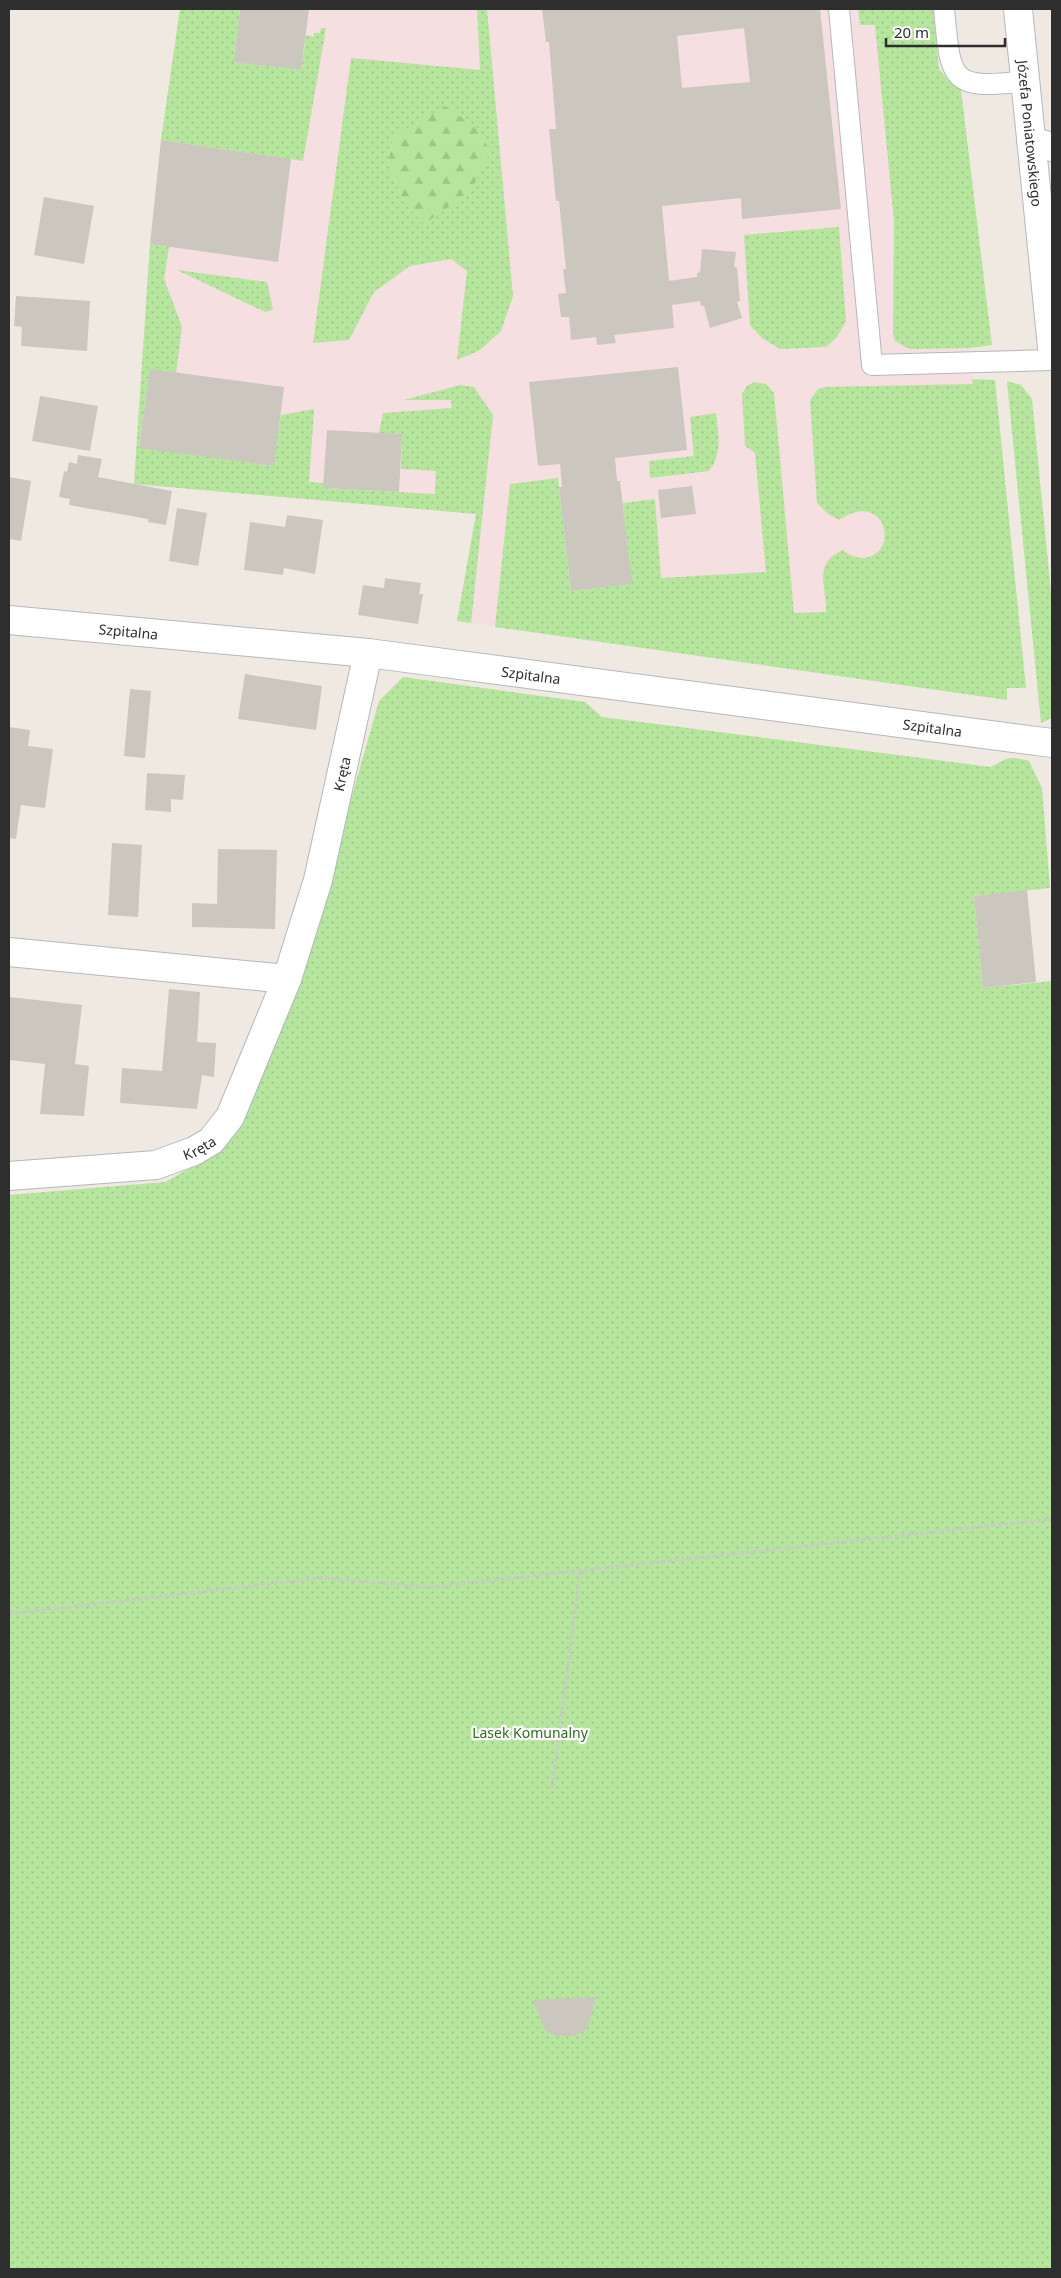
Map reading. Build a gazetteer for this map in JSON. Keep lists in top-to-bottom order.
{
  "streets": {
    "street": ["Józefa Poniatowskiego", "Szpitalna", "Kręta"]
  },
  "crossings": [
    ["Szpitalna", "Kręta"]
  ],
  "parks": ["Lasek Komunalny"],
  "scale_bar": "20 m"
}
